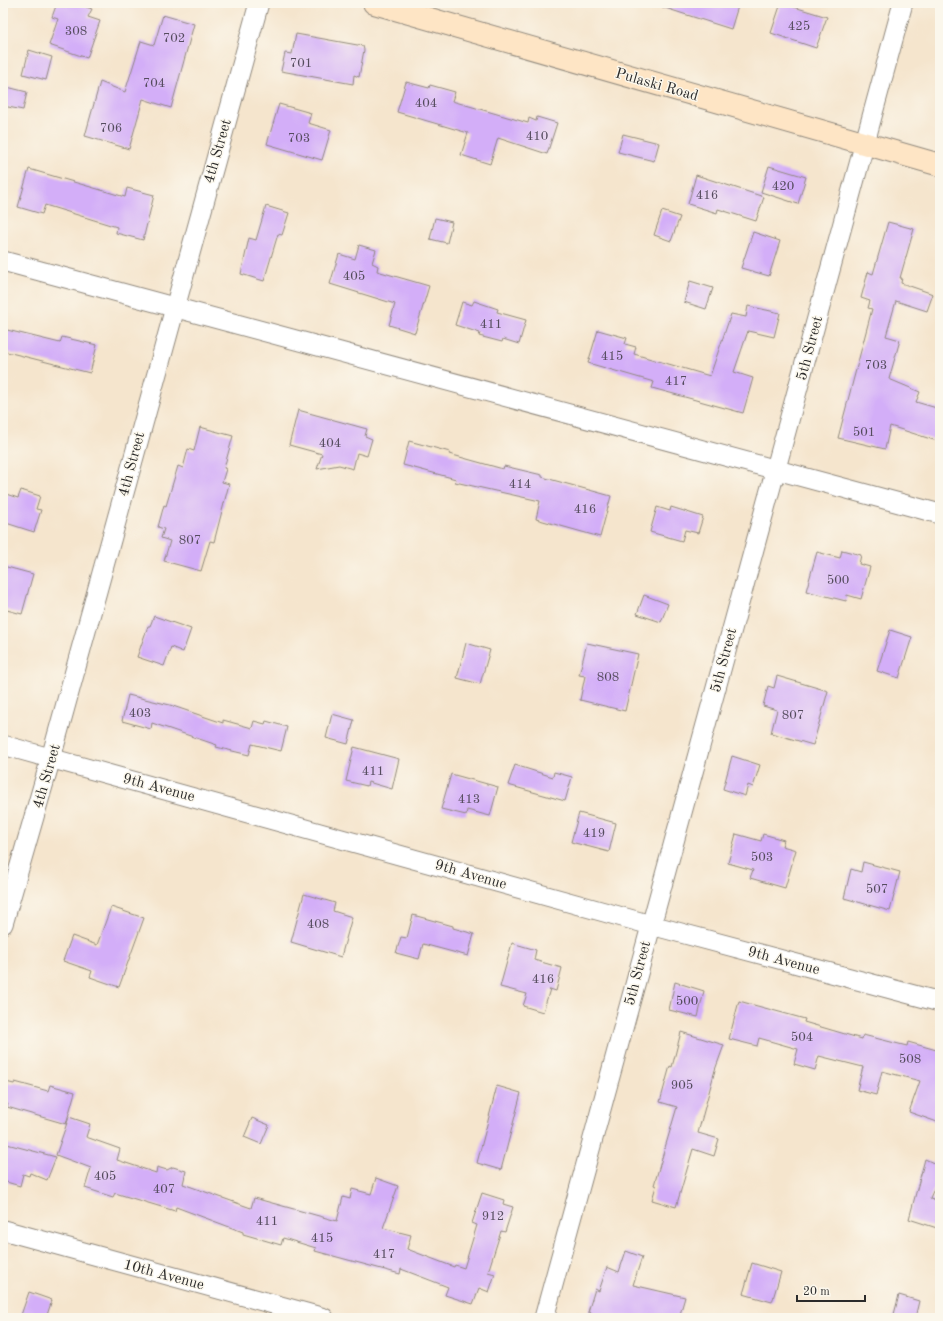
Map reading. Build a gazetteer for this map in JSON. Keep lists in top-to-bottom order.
{
  "streets": {
    "main road": ["Pulaski Road"],
    "street": [
      "4th Street",
      "5th Street",
      "9th Avenue",
      "10th Avenue"
    ]
  },
  "crossings": [
    ["Pulaski Road", "5th Street"],
    ["4th Street", "9th Avenue"],
    ["5th Street", "9th Avenue"]
  ],
  "house_numbers": [
    "425",
    "308",
    "702",
    "701",
    "704",
    "404",
    "706",
    "410",
    "703",
    "420",
    "416",
    "405",
    "411",
    "415",
    "703",
    "417",
    "501",
    "404",
    "414",
    "416",
    "807",
    "500",
    "808",
    "403",
    "807",
    "411",
    "413",
    "419",
    "503",
    "507",
    "408",
    "416",
    "500",
    "504",
    "508",
    "905",
    "405",
    "407",
    "912",
    "411",
    "415",
    "417"
  ],
  "scale_bar": "20 m"
}
